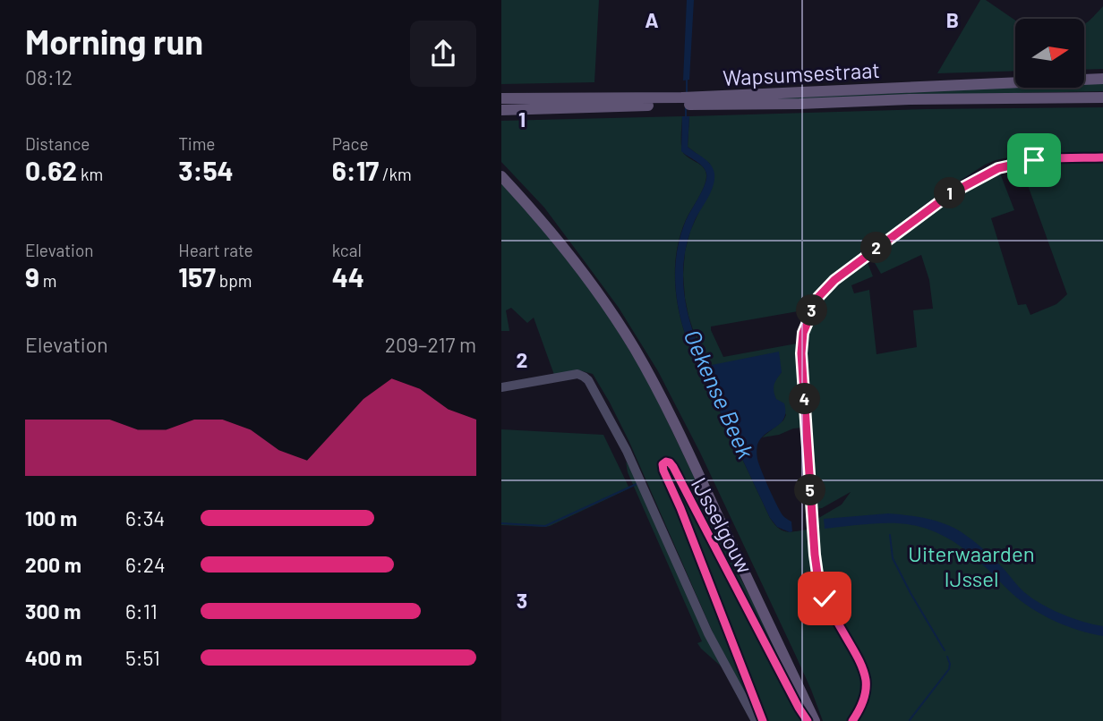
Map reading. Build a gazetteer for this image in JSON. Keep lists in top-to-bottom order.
{
  "streets": {
    "main road": ["Wapsumsestraat", "IJsselgouw"]
  },
  "water": ["Oekense Beek"],
  "parks": ["Uiterwaarden IJssel"],
  "north": "right",
  "page": {
    "heading": ["Morning run", "08:12"],
    "stats": [
      ["Distance", "0.62 km"],
      ["Time", "3:54"],
      ["Pace", "6:17 /km"],
      ["Elevation", "9 m"],
      ["Heart rate", "157 bpm"],
      ["kcal", "44"]
    ],
    "pins": [
      "1",
      "2",
      "3",
      "4",
      "5"
    ],
    "chart": ["Elevation", "209–217 m"],
    "list": [
      {
        "name": "100 m",
        "note": "6:34"
      },
      {
        "name": "200 m",
        "note": "6:24"
      },
      {
        "name": "300 m",
        "note": "6:11"
      },
      {
        "name": "400 m",
        "note": "5:51"
      }
    ]
  },
  "grid": {
    "columns": ["A", "B"],
    "rows": ["1", "2", "3"]
  }
}
